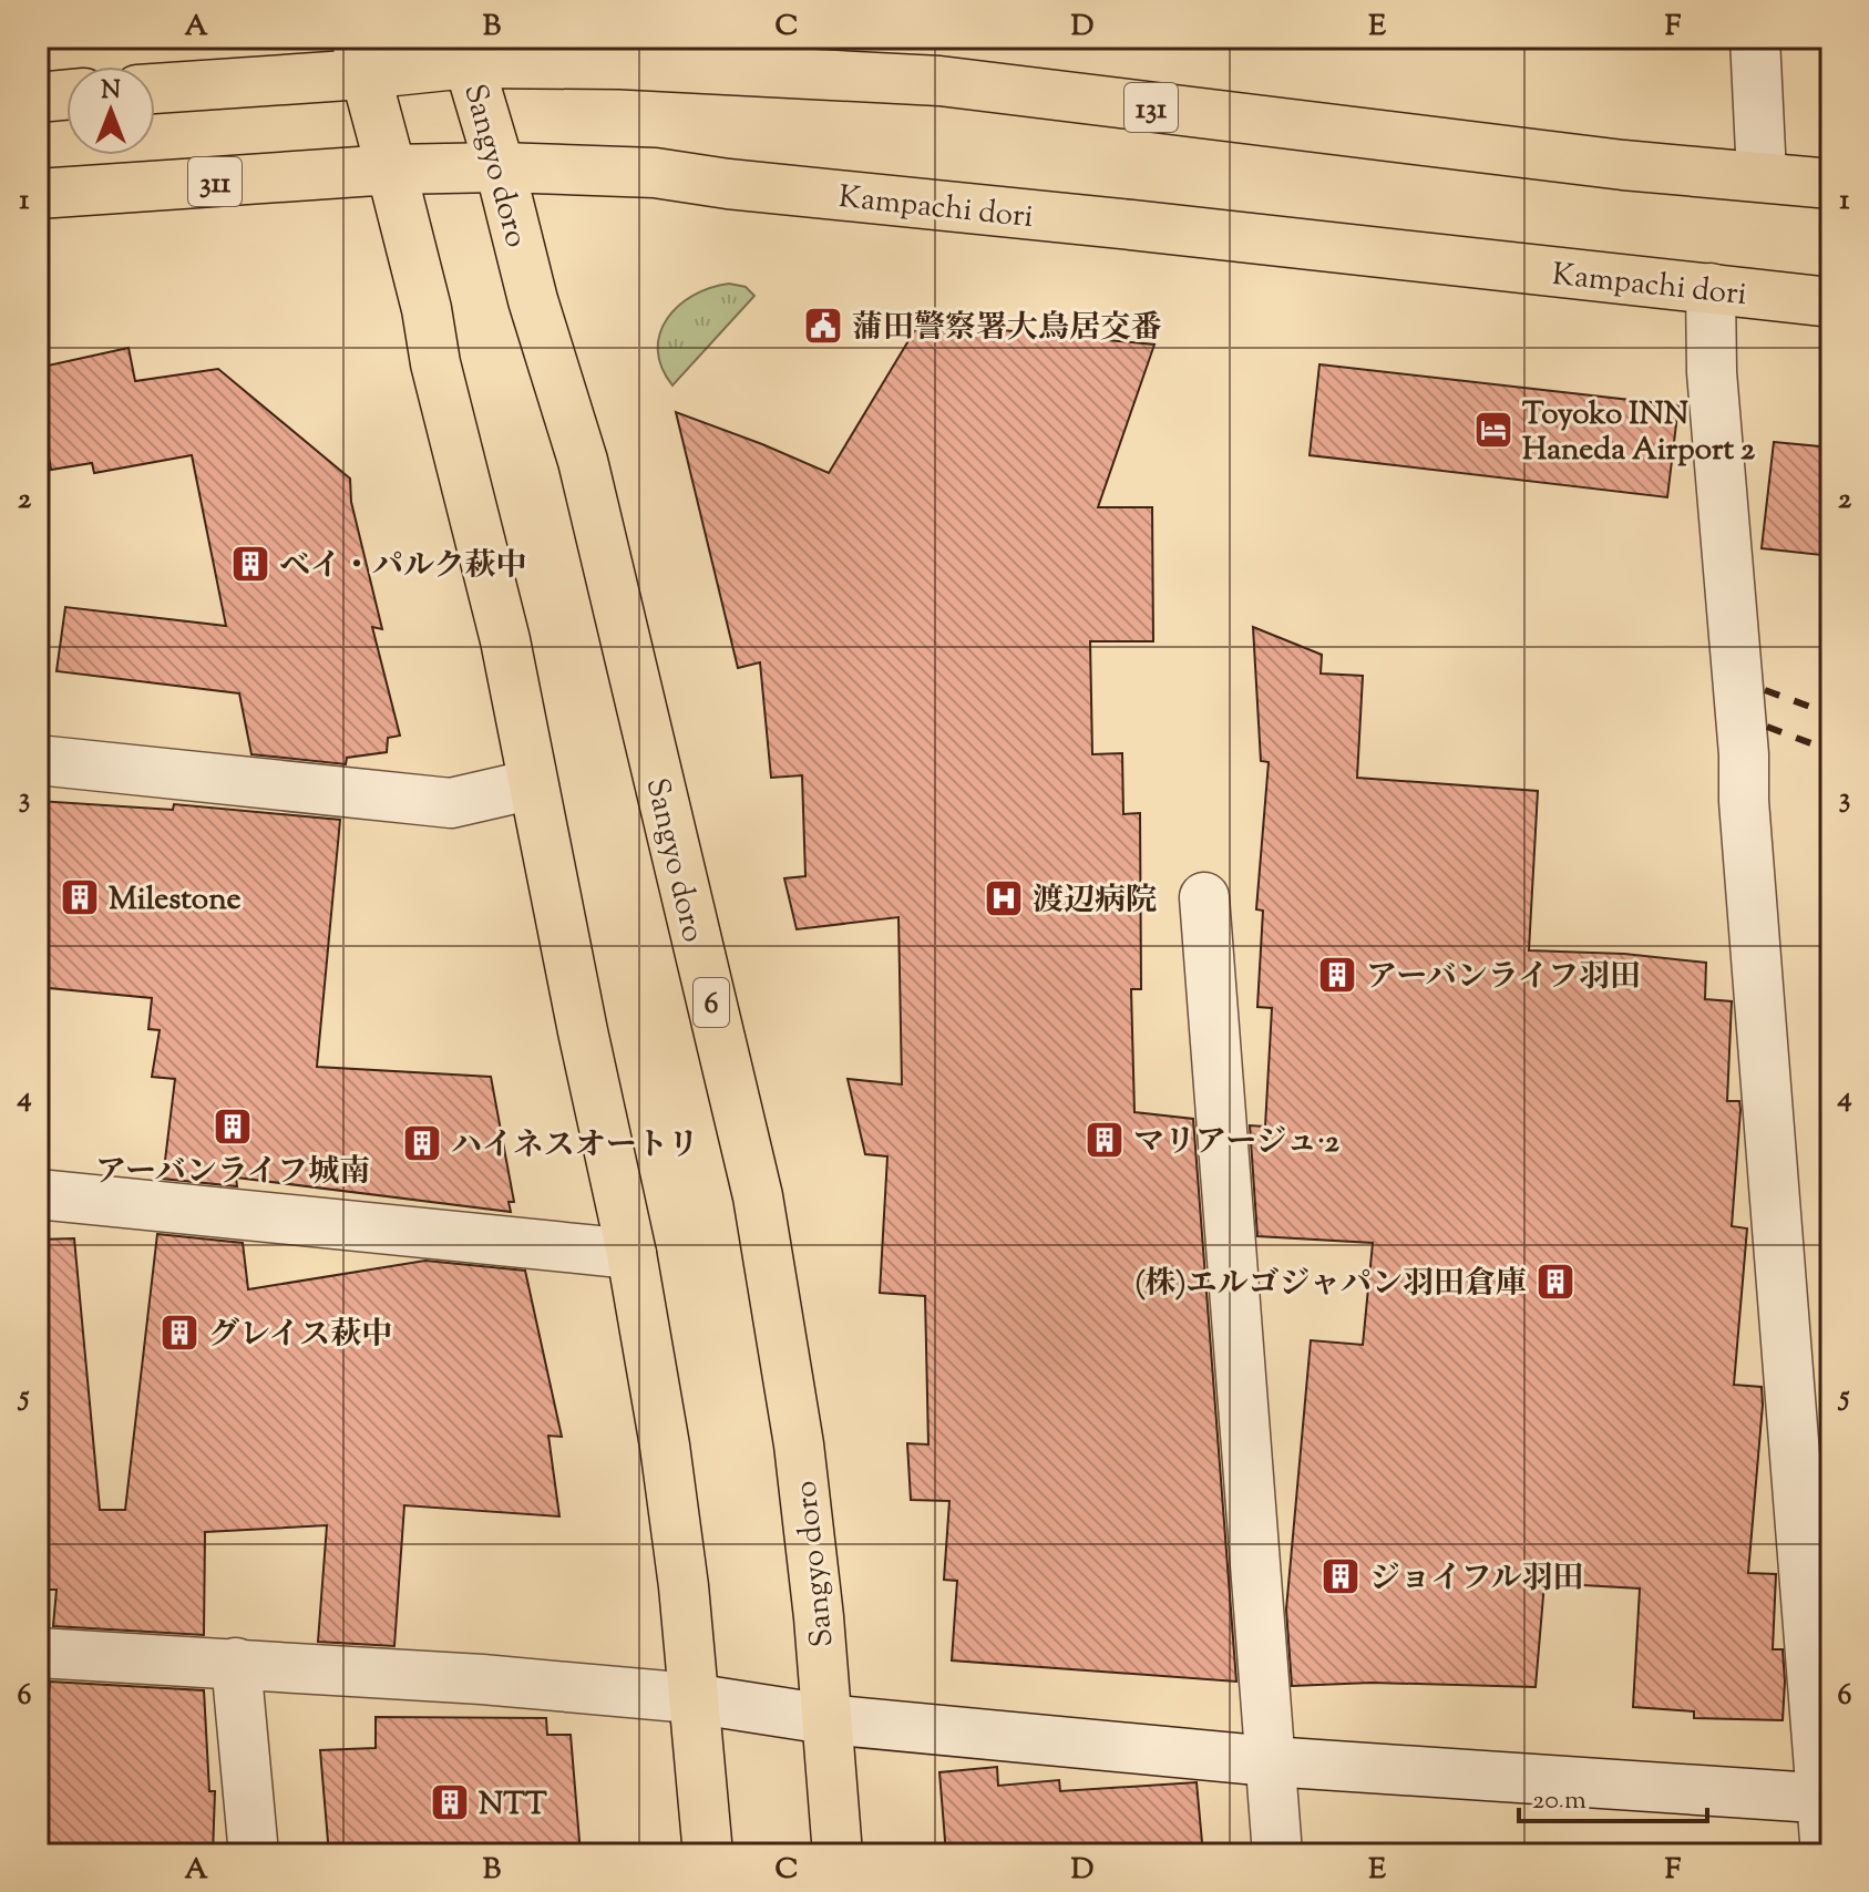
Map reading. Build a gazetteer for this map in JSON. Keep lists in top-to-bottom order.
{
  "streets": {
    "main road": [
      "131",
      "Sangyo doro",
      "311",
      "Kampachi dori",
      "6"
    ]
  },
  "crossings": [
    ["131", "Sangyo doro"],
    ["Sangyo doro", "Kampachi dori"]
  ],
  "places": {
    "public building": ["蒲田警察署大鳥居交番"],
    "hotel": ["Toyoko INN Haneda Airport 2"],
    "building": [
      "ベイ・パルク萩中",
      "Milestone",
      "アーバンライフ羽田",
      "アーバンライフ城南",
      "マリアージュ·2",
      "ハイネスオートリ",
      "(株)エルゴジャパン羽田倉庫",
      "グレイス萩中",
      "ジョイフル羽田",
      "NTT"
    ],
    "hospital": ["渡辺病院"]
  },
  "scale_bar": "20 m",
  "north": "top",
  "grid": {
    "columns": [
      "A",
      "B",
      "C",
      "D",
      "E",
      "F"
    ],
    "rows": [
      "1",
      "2",
      "3",
      "4",
      "5",
      "6"
    ]
  }
}
